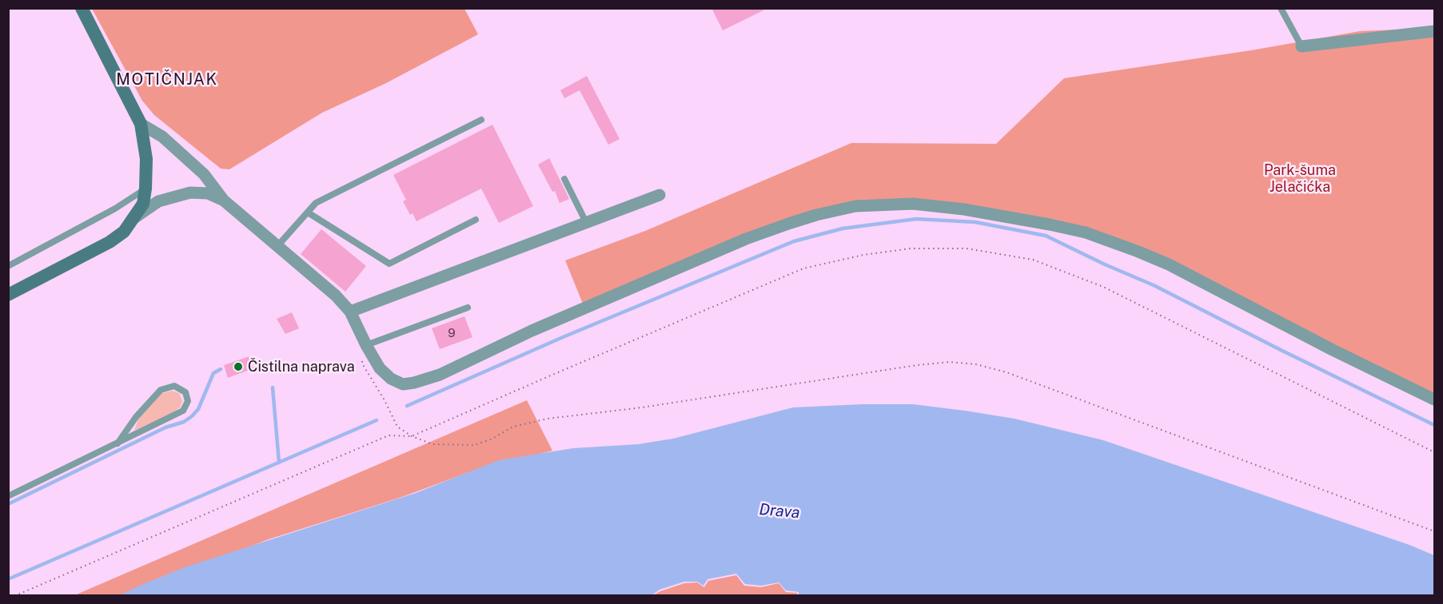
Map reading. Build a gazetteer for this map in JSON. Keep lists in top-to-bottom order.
{
  "districts": ["MOTIČNJAK"],
  "water": ["Drava"],
  "parks": ["Park-šuma Jelačićka"],
  "places": ["Čistilna naprava"],
  "house_numbers": ["9"]
}
